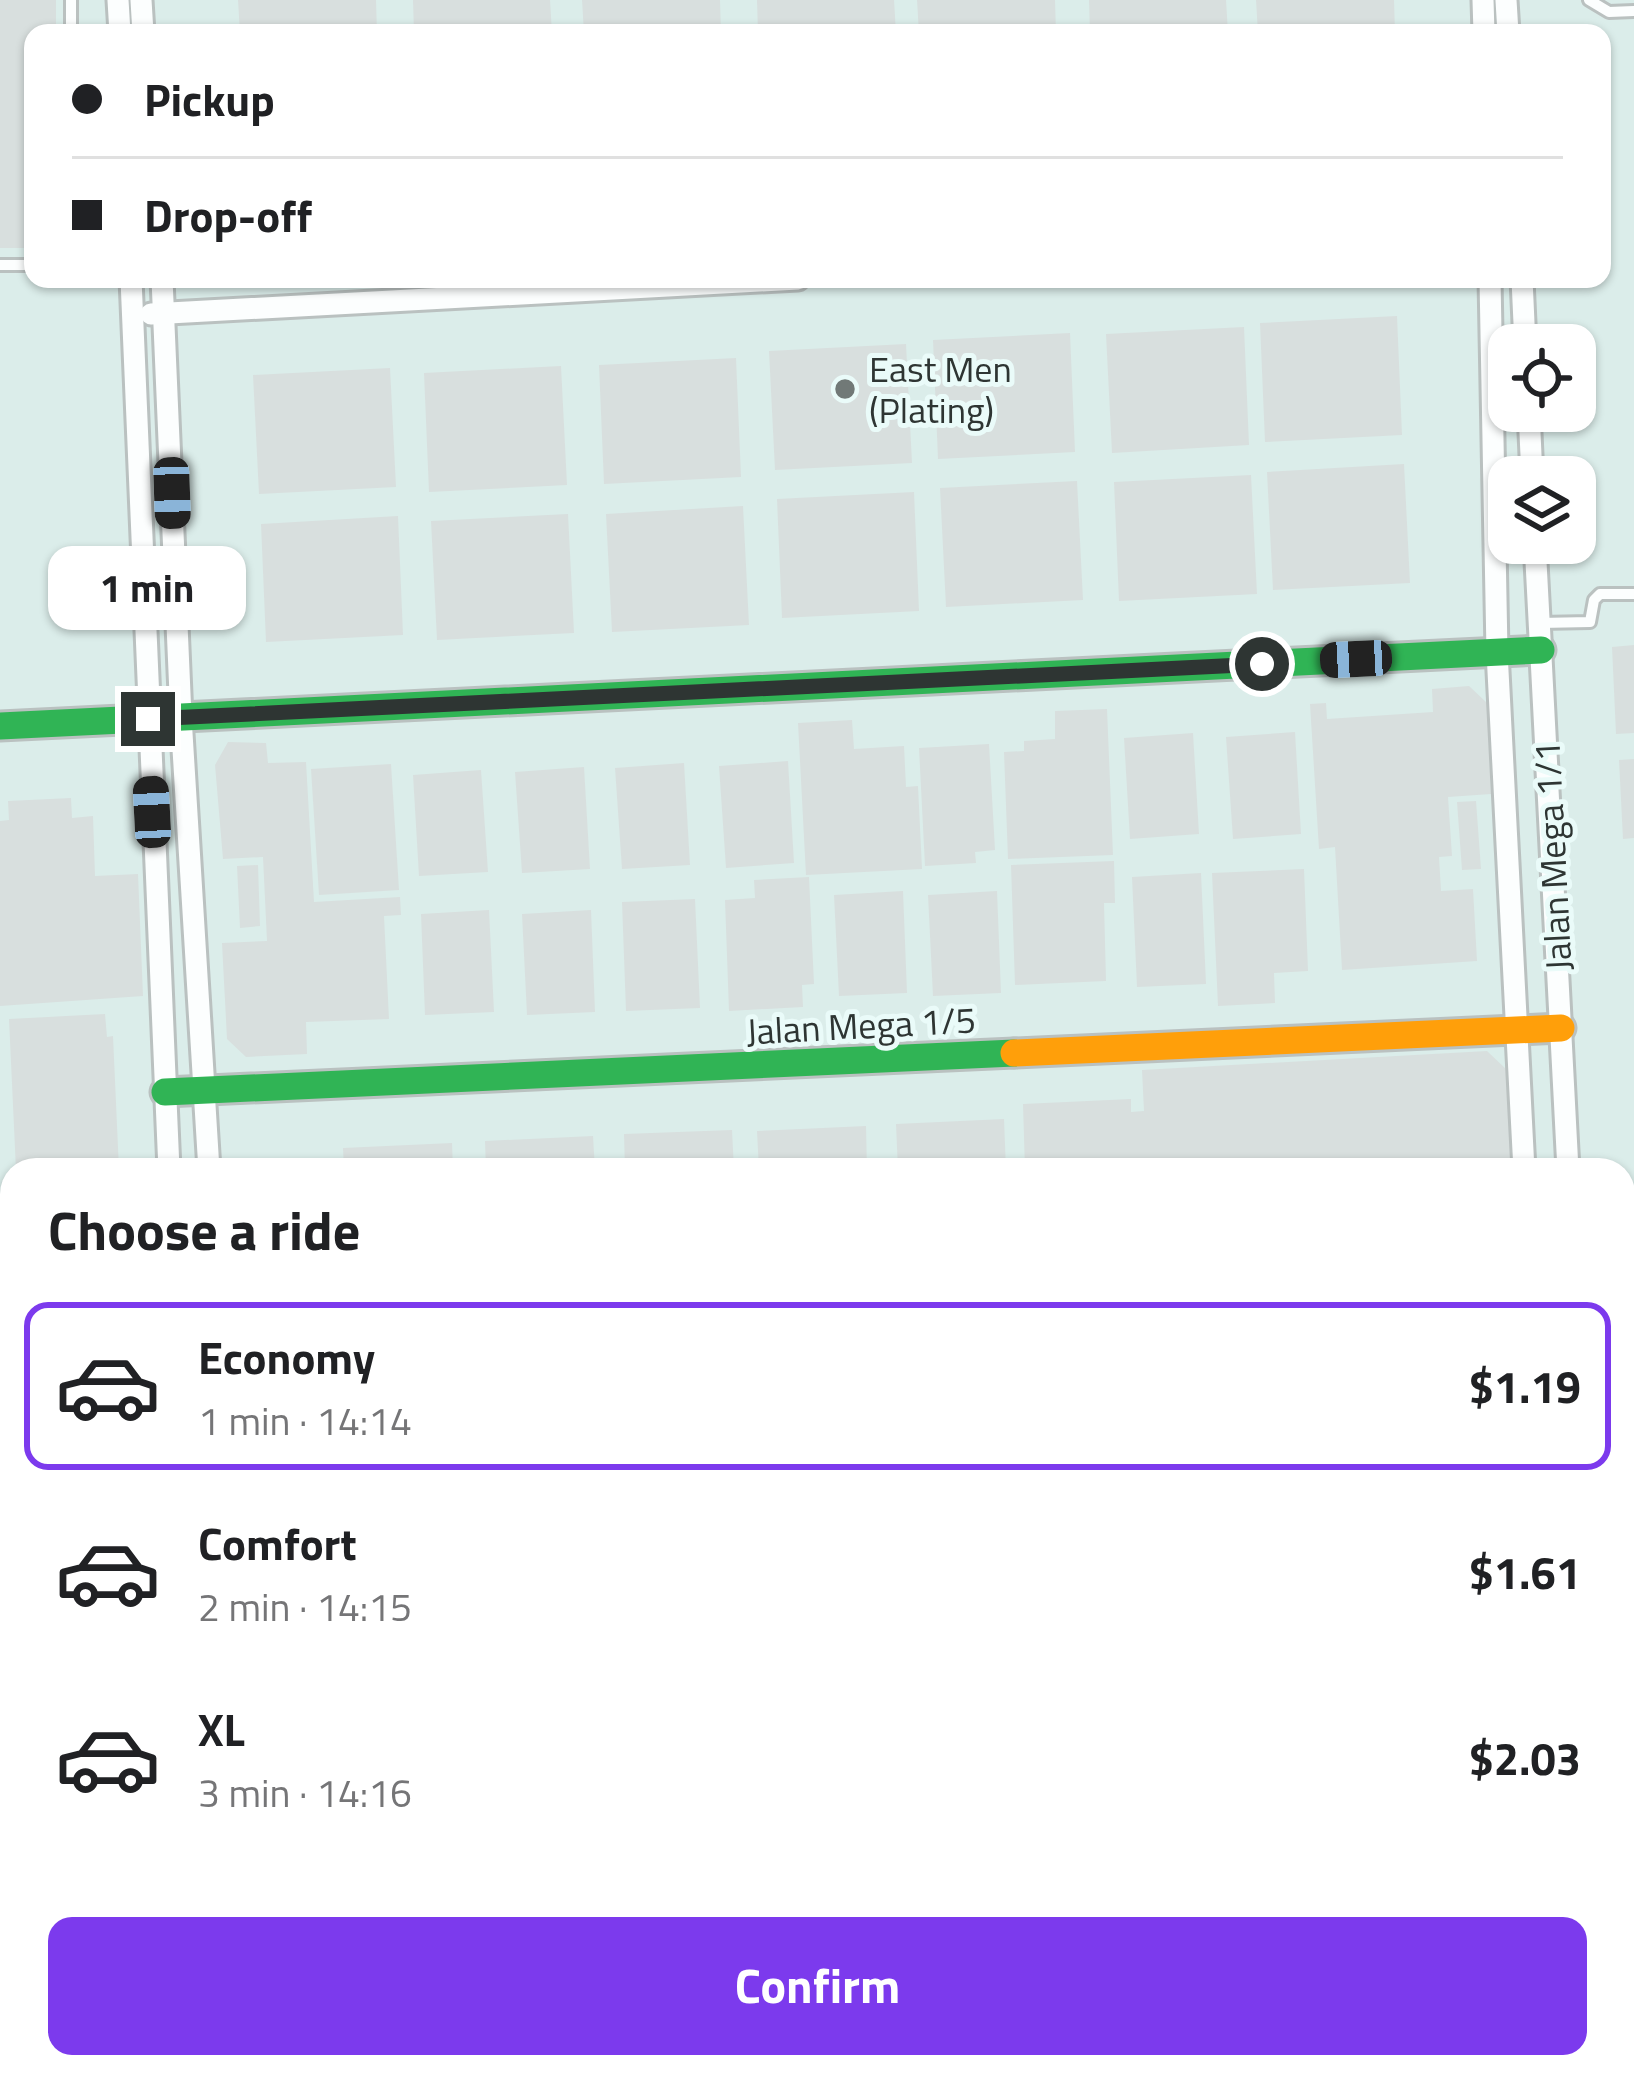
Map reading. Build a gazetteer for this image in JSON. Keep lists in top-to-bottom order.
{
  "streets": {
    "street": ["Jalan Mega 1/1", "Jalan Mega 1/5"]
  },
  "crossings": [
    ["Jalan Mega 1/1", "Jalan Mega 1/5"]
  ],
  "places": ["East Men (Plating)"],
  "page": {
    "banner": ["Pickup", "Drop-off"],
    "bubble": "1 min",
    "heading": "Choose a ride",
    "list": [
      {
        "name": "Economy",
        "note": "1 min · 14:14",
        "value": "$1.19"
      },
      {
        "name": "Comfort",
        "note": "2 min · 14:15",
        "value": "$1.61"
      },
      {
        "name": "XL",
        "note": "3 min · 14:16",
        "value": "$2.03"
      }
    ],
    "buttons": "Confirm"
  }
}
